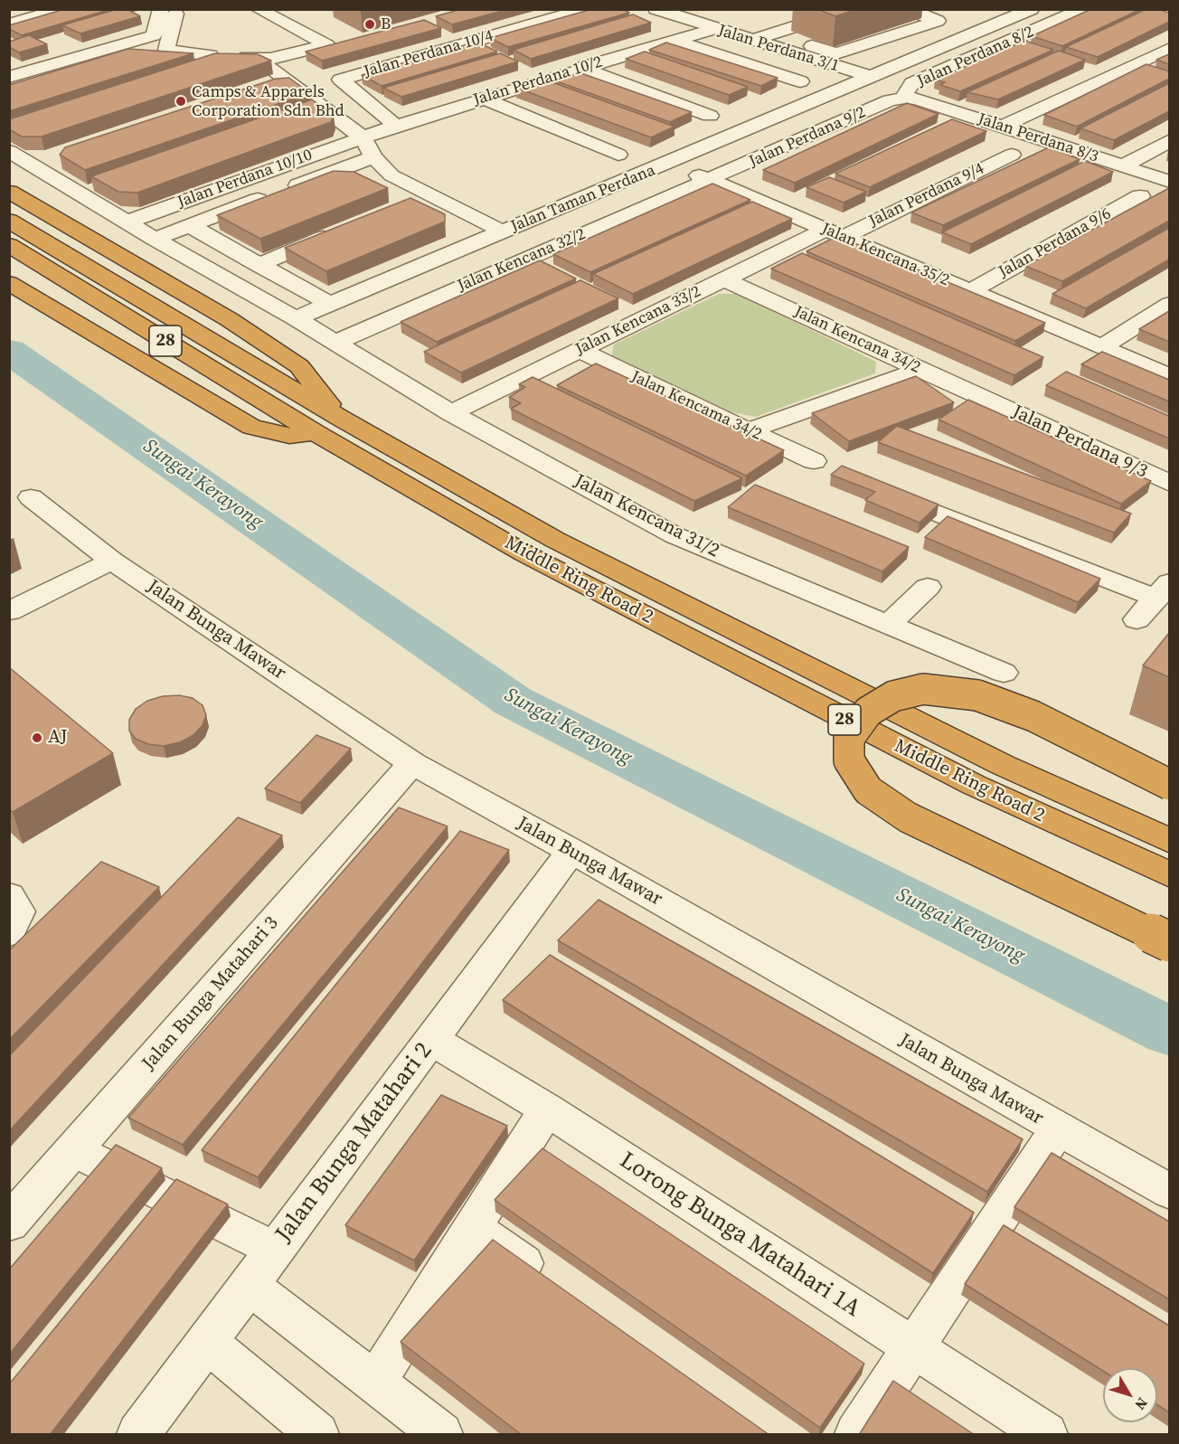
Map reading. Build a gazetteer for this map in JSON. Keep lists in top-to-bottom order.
{
  "streets": {
    "highway": ["28", "Middle Ring Road 2"],
    "street": [
      "Jalan Perdana 3/1",
      "Jalan Perdana 10/4",
      "Jalan Perdana 8/2",
      "Jalan Perdana 10/2",
      "Jalan Perdana 9/2",
      "Jalan Perdana 8/3",
      "Jalan Perdana 10/10",
      "Jalan Perdana 9/4",
      "Jalan Taman Perdana",
      "Jalan Perdana 9/6",
      "Jalan Kencana 35/2",
      "Jalan Kencana 32/2",
      "Jalan Kencana 33/2",
      "Jalan Kencana 34/2",
      "Jalan Kencama 34/2",
      "Jalan Perdana 9/3",
      "Jalan Kencana 31/2",
      "Jalan Bunga Mawar",
      "Jalan Bunga Matahari 3",
      "Jalan Bunga Matahari 2",
      "Lorong Bunga Matahari 1A"
    ]
  },
  "crossings": [
    ["Jalan Perdana 3/1", "Jalan Perdana 10/2"],
    ["Jalan Perdana 3/1", "Jalan Taman Perdana"],
    ["Jalan Perdana 10/4", "Jalan Perdana 10/2"],
    ["Jalan Perdana 8/2", "Jalan Perdana 9/2"],
    ["Jalan Perdana 8/2", "Jalan Perdana 8/3"],
    ["Jalan Perdana 10/2", "Jalan Perdana 10/10"],
    ["Jalan Perdana 9/2", "Jalan Perdana 8/3"],
    ["Jalan Perdana 9/2", "Jalan Kencana 35/2"],
    ["Jalan Perdana 9/2", "Jalan Kencana 32/2"],
    ["Jalan Perdana 9/4", "Jalan Kencana 35/2"],
    ["Jalan Perdana 9/4", "Jalan Kencana 33/2"],
    ["Jalan Taman Perdana", "Jalan Kencana 35/2"],
    ["Jalan Perdana 9/6", "Jalan Kencana 35/2"],
    ["Jalan Kencana 35/2", "Jalan Kencana 32/2"],
    ["Jalan Kencana 35/2", "Jalan Kencana 33/2"],
    ["Jalan Kencana 32/2", "Jalan Kencana 31/2"],
    ["Jalan Kencana 33/2", "Jalan Kencana 34/2"],
    ["Jalan Kencana 33/2", "Jalan Kencama 34/2"],
    ["Jalan Kencana 33/2", "Jalan Kencana 31/2"],
    ["Jalan Kencana 34/2", "Jalan Perdana 9/3"],
    ["Jalan Bunga Mawar", "Jalan Bunga Matahari 3"],
    ["Jalan Bunga Mawar", "Jalan Bunga Matahari 2"],
    ["Jalan Bunga Matahari 2", "Lorong Bunga Matahari 1A"]
  ],
  "water": ["Sungai Kerayong"],
  "places": ["B", "Camps & Apparels Corporation Sdn Bhd", "AJ"],
  "north": "bottom right"
}
